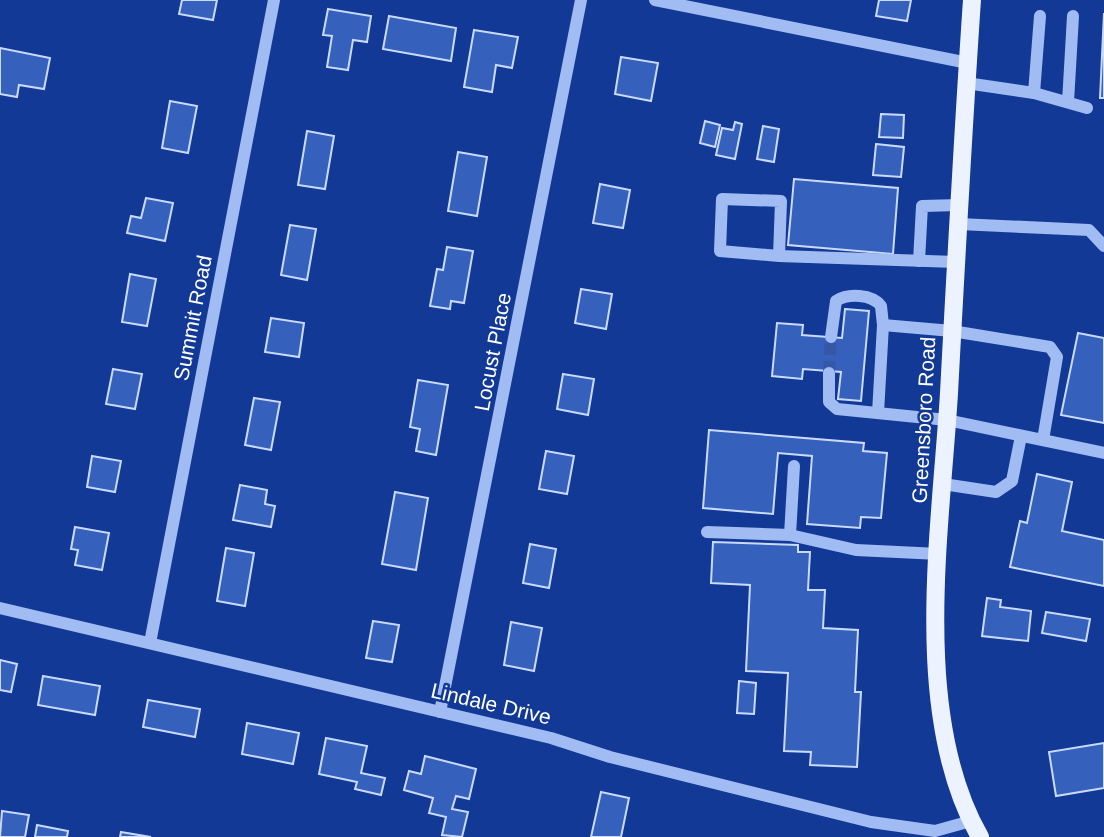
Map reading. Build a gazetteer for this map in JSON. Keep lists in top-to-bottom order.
{
  "streets": {
    "main road": ["Greensboro Road"],
    "street": ["Summit Road", "Locust Place", "Lindale Drive"]
  },
  "crossings": [
    ["Summit Road", "Lindale Drive"],
    ["Locust Place", "Lindale Drive"],
    ["Greensboro Road", "Lindale Drive"]
  ]
}
